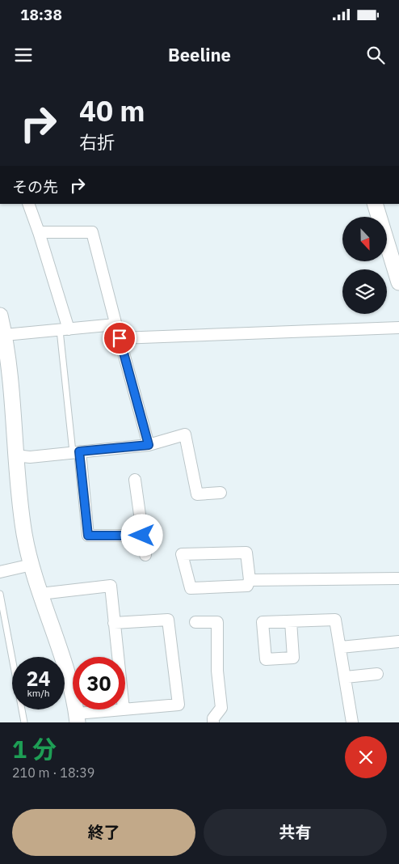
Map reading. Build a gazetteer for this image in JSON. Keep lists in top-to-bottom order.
{
  "north": "bottom",
  "page": {
    "status": "18:38",
    "header": "Beeline",
    "turn": ["40 m", "右折"],
    "then": "その先",
    "speed": "24 km/h",
    "limit": "30",
    "heading": ["1 分", "210 m · 18:39"],
    "buttons": ["終了", "共有"]
  }
}
